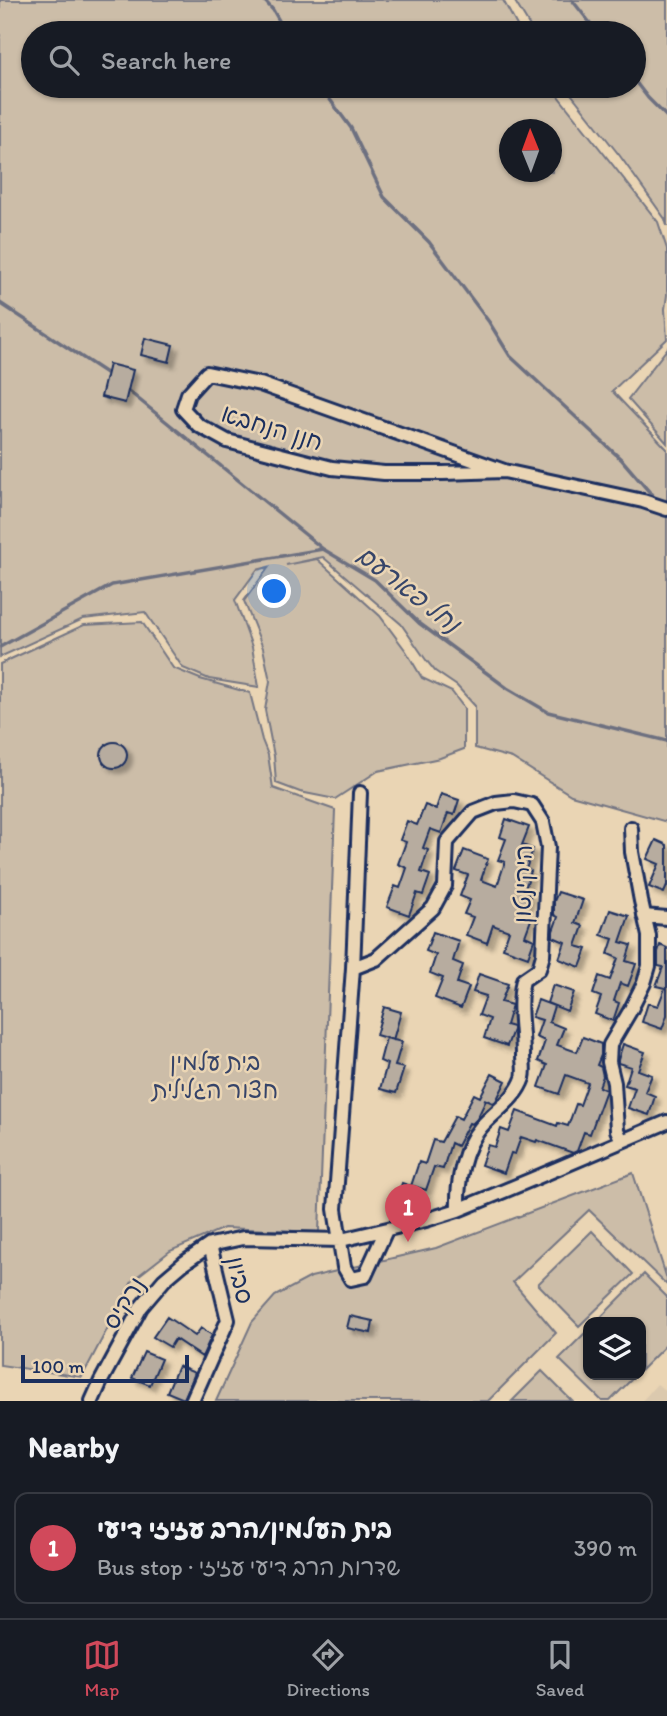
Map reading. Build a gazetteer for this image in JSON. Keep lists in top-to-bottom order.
{
  "streets": {
    "street": [
      "חנן הנחבא",
      "היקינטון",
      "סביון",
      "נרקיס"
    ]
  },
  "crossings": [
    ["סביון", "נרקיס"]
  ],
  "water": ["נחל פארעם"],
  "parks": ["בית עלמין חצור הגלילית"],
  "scale_bar": "100 m",
  "north": "top",
  "page": {
    "search": "Search here",
    "pins": "1",
    "scale": "100 m",
    "heading": "Nearby",
    "list": [
      {
        "mark": "1",
        "name": "בית העלמין/הרב עזיזי דיעי",
        "note": "Bus stop · שדרות הרב דיעי עזיזי",
        "value": "390 m"
      }
    ],
    "nav": ["Map", "Directions", "Saved"]
  }
}
